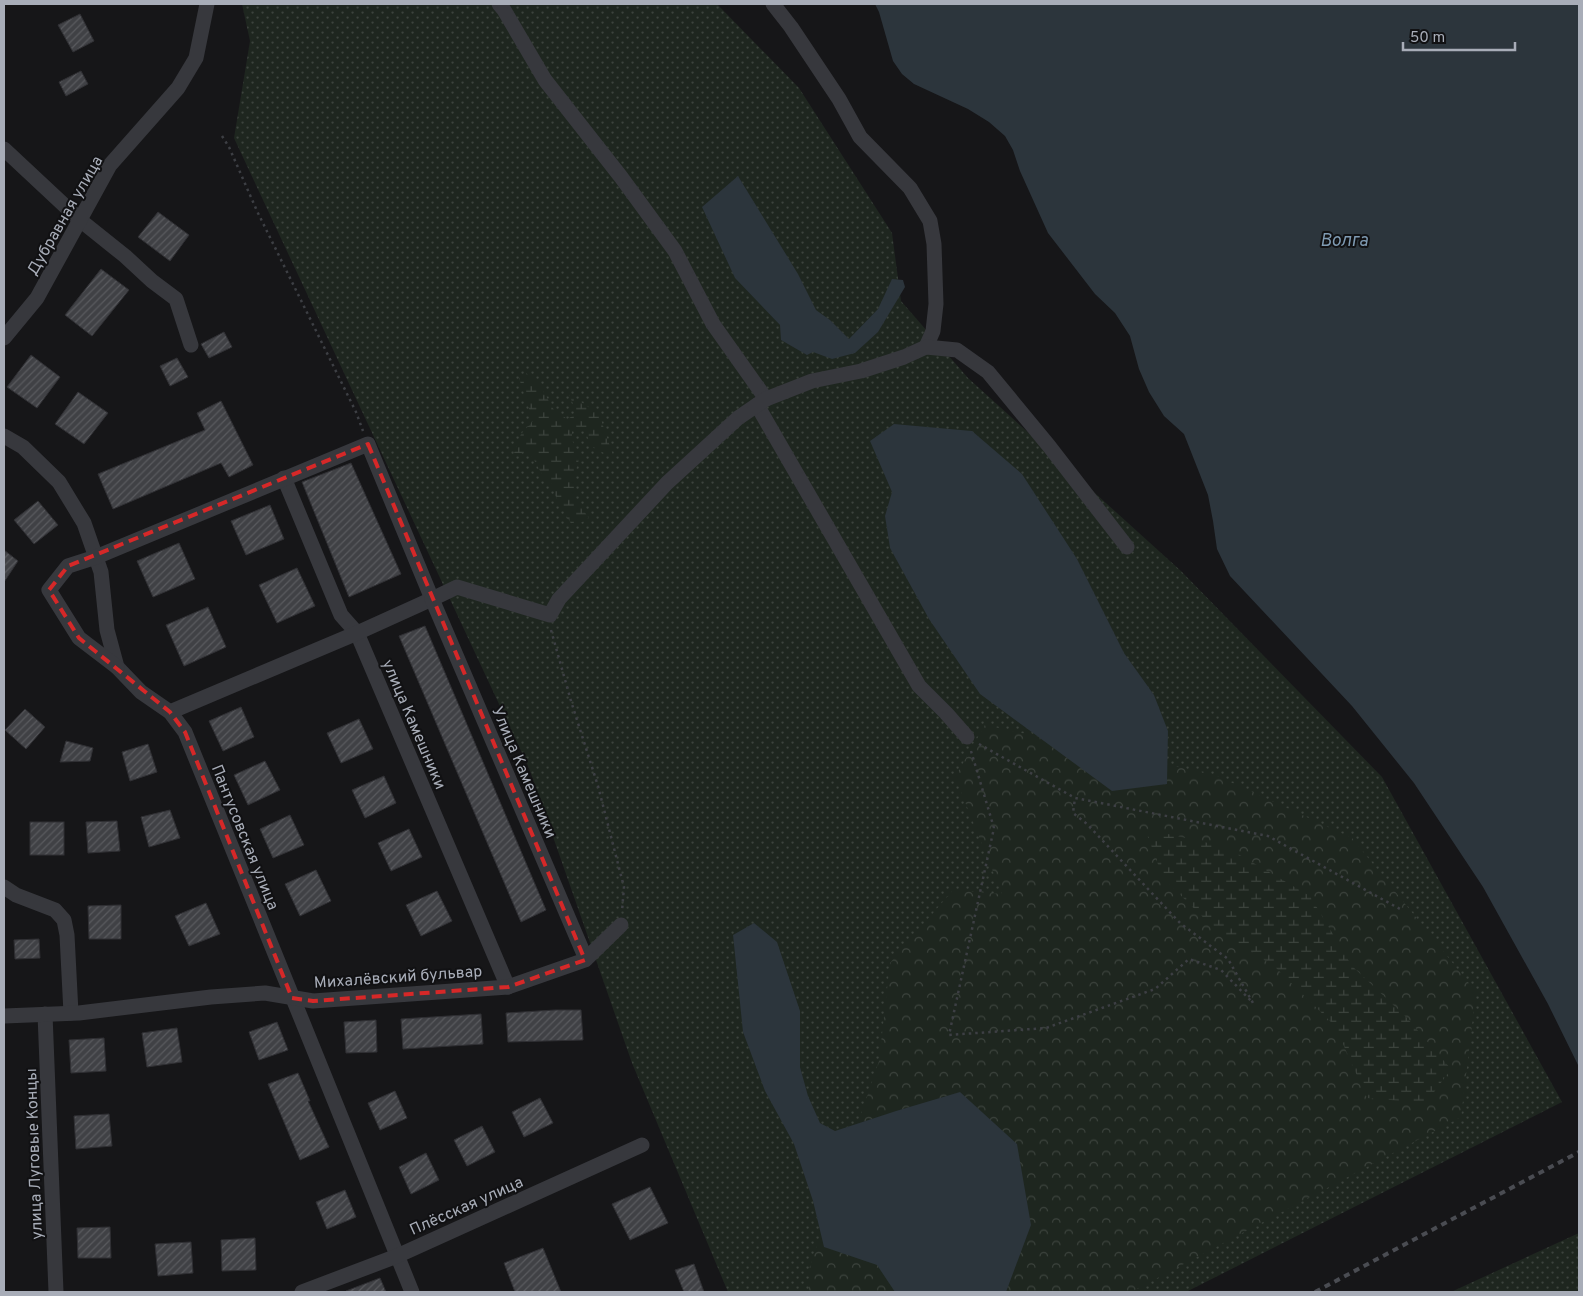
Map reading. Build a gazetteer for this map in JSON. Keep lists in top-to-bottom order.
{
  "streets": {
    "street": [
      "Дубравная улица",
      "улица Камешники",
      "Улица Камешники",
      "Пантусовская улица",
      "Михалёвский бульвар",
      "улица Луговые Концы",
      "Плёсская улица"
    ]
  },
  "crossings": [
    ["улица Камешники", "Михалёвский бульвар"],
    ["Улица Камешники", "Михалёвский бульвар"],
    ["Пантусовская улица", "Михалёвский бульвар"],
    ["Пантусовская улица", "Плёсская улица"],
    ["Михалёвский бульвар", "улица Луговые Концы"]
  ],
  "water": ["Волга"],
  "scale_bar": "50 m"
}
